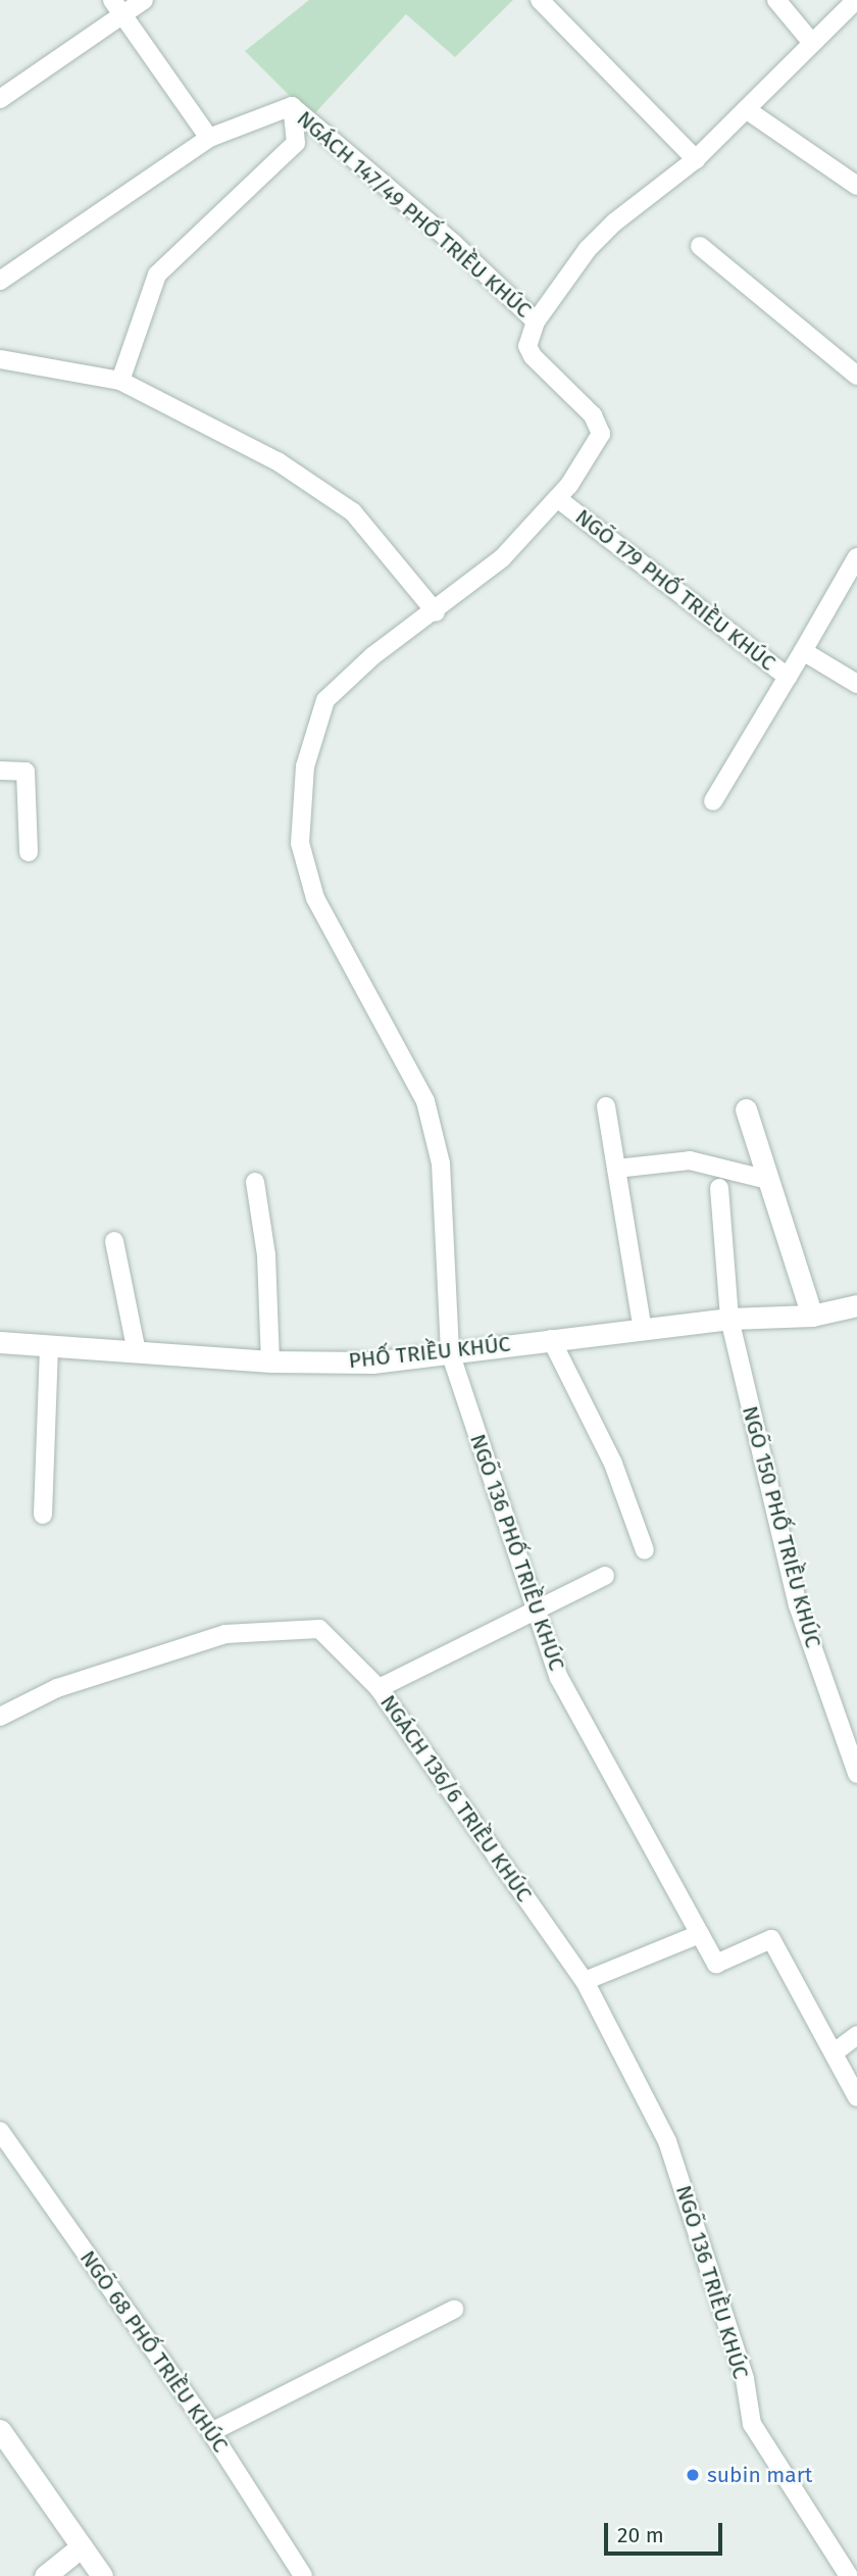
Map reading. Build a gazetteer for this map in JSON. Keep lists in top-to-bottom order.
{
  "streets": {
    "street": ["PHỐ TRIỀU KHÚC"],
    "lane": [
      "NGÁCH 147/49 PHỐ TRIỀU KHÚC",
      "NGÕ 179 PHỐ TRIỀU KHÚC",
      "NGÕ 150 PHỐ TRIỀU KHÚC",
      "NGÕ 136 PHỐ TRIỀU KHÚC",
      "NGÁCH 136/6 TRIỀU KHÚC",
      "NGÕ 136 TRIỀU KHÚC",
      "NGÕ 68 PHỐ TRIỀU KHÚC"
    ]
  },
  "crossings": [
    ["NGÁCH 147/49 PHỐ TRIỀU KHÚC", "NGÕ 136 PHỐ TRIỀU KHÚC"],
    ["NGÕ 179 PHỐ TRIỀU KHÚC", "NGÕ 136 PHỐ TRIỀU KHÚC"],
    ["PHỐ TRIỀU KHÚC", "NGÕ 150 PHỐ TRIỀU KHÚC"],
    ["PHỐ TRIỀU KHÚC", "NGÕ 136 PHỐ TRIỀU KHÚC"],
    ["NGÕ 136 PHỐ TRIỀU KHÚC", "NGÁCH 136/6 TRIỀU KHÚC"],
    ["NGÁCH 136/6 TRIỀU KHÚC", "NGÕ 136 TRIỀU KHÚC"]
  ],
  "places": ["subin mart"],
  "scale_bar": "20 m"
}
